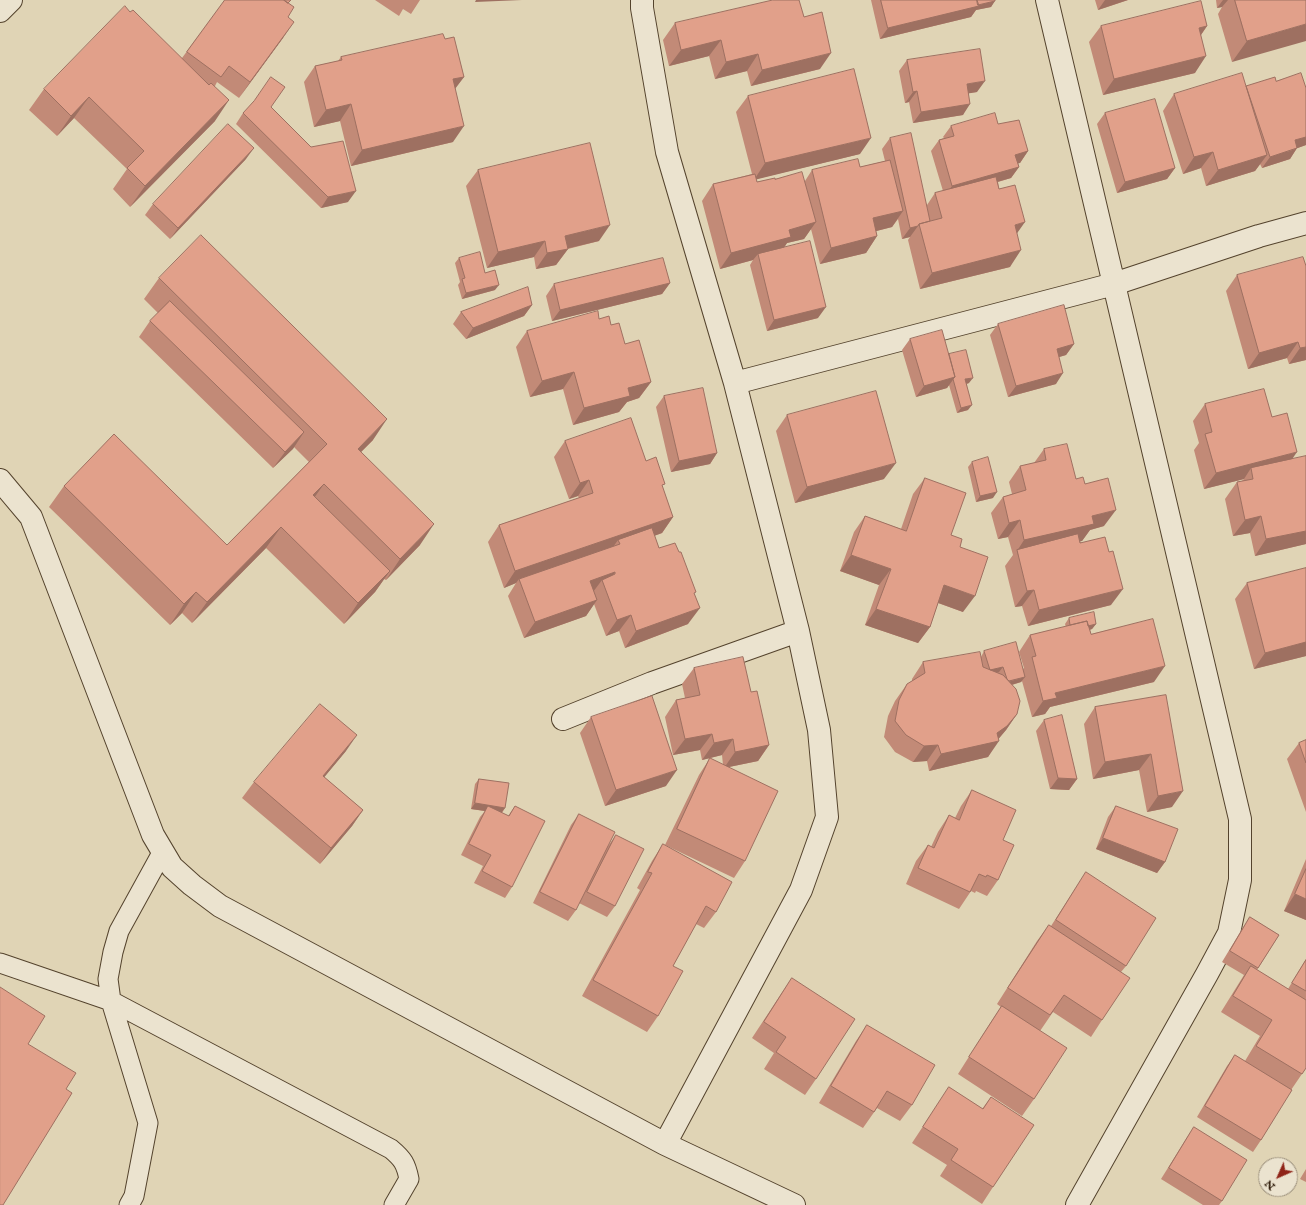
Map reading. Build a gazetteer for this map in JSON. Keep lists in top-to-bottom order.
{
  "north": "bottom left"
}
